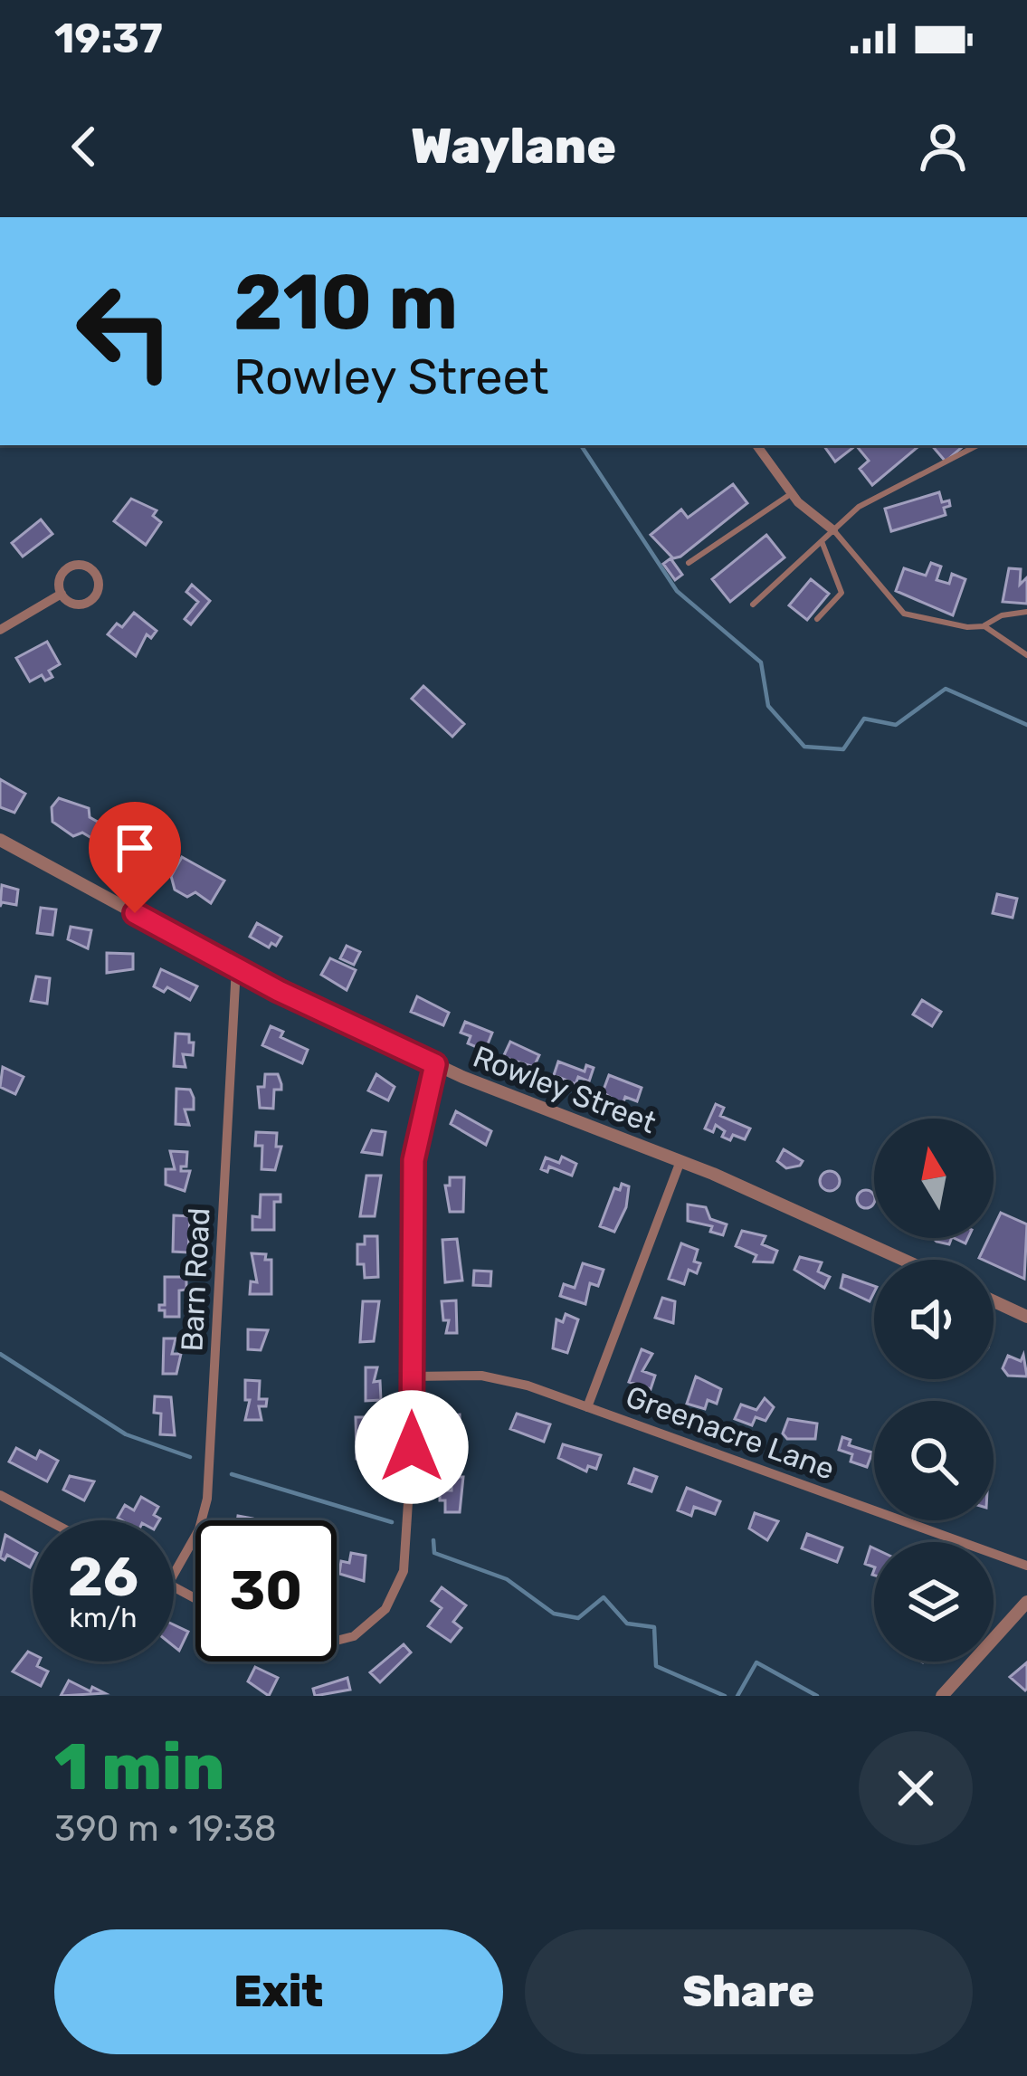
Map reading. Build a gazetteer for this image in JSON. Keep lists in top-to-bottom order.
{
  "streets": {
    "street": ["Rowley Street", "Barn Road", "Greenacre Lane"]
  },
  "crossings": [
    ["Rowley Street", "Barn Road"]
  ],
  "north": "top",
  "page": {
    "status": "19:37",
    "header": "Waylane",
    "turn": ["210 m", "Rowley Street"],
    "speed": "26 km/h",
    "limit": "30",
    "heading": ["1 min", "390 m · 19:38"],
    "buttons": ["Exit", "Share"]
  }
}
